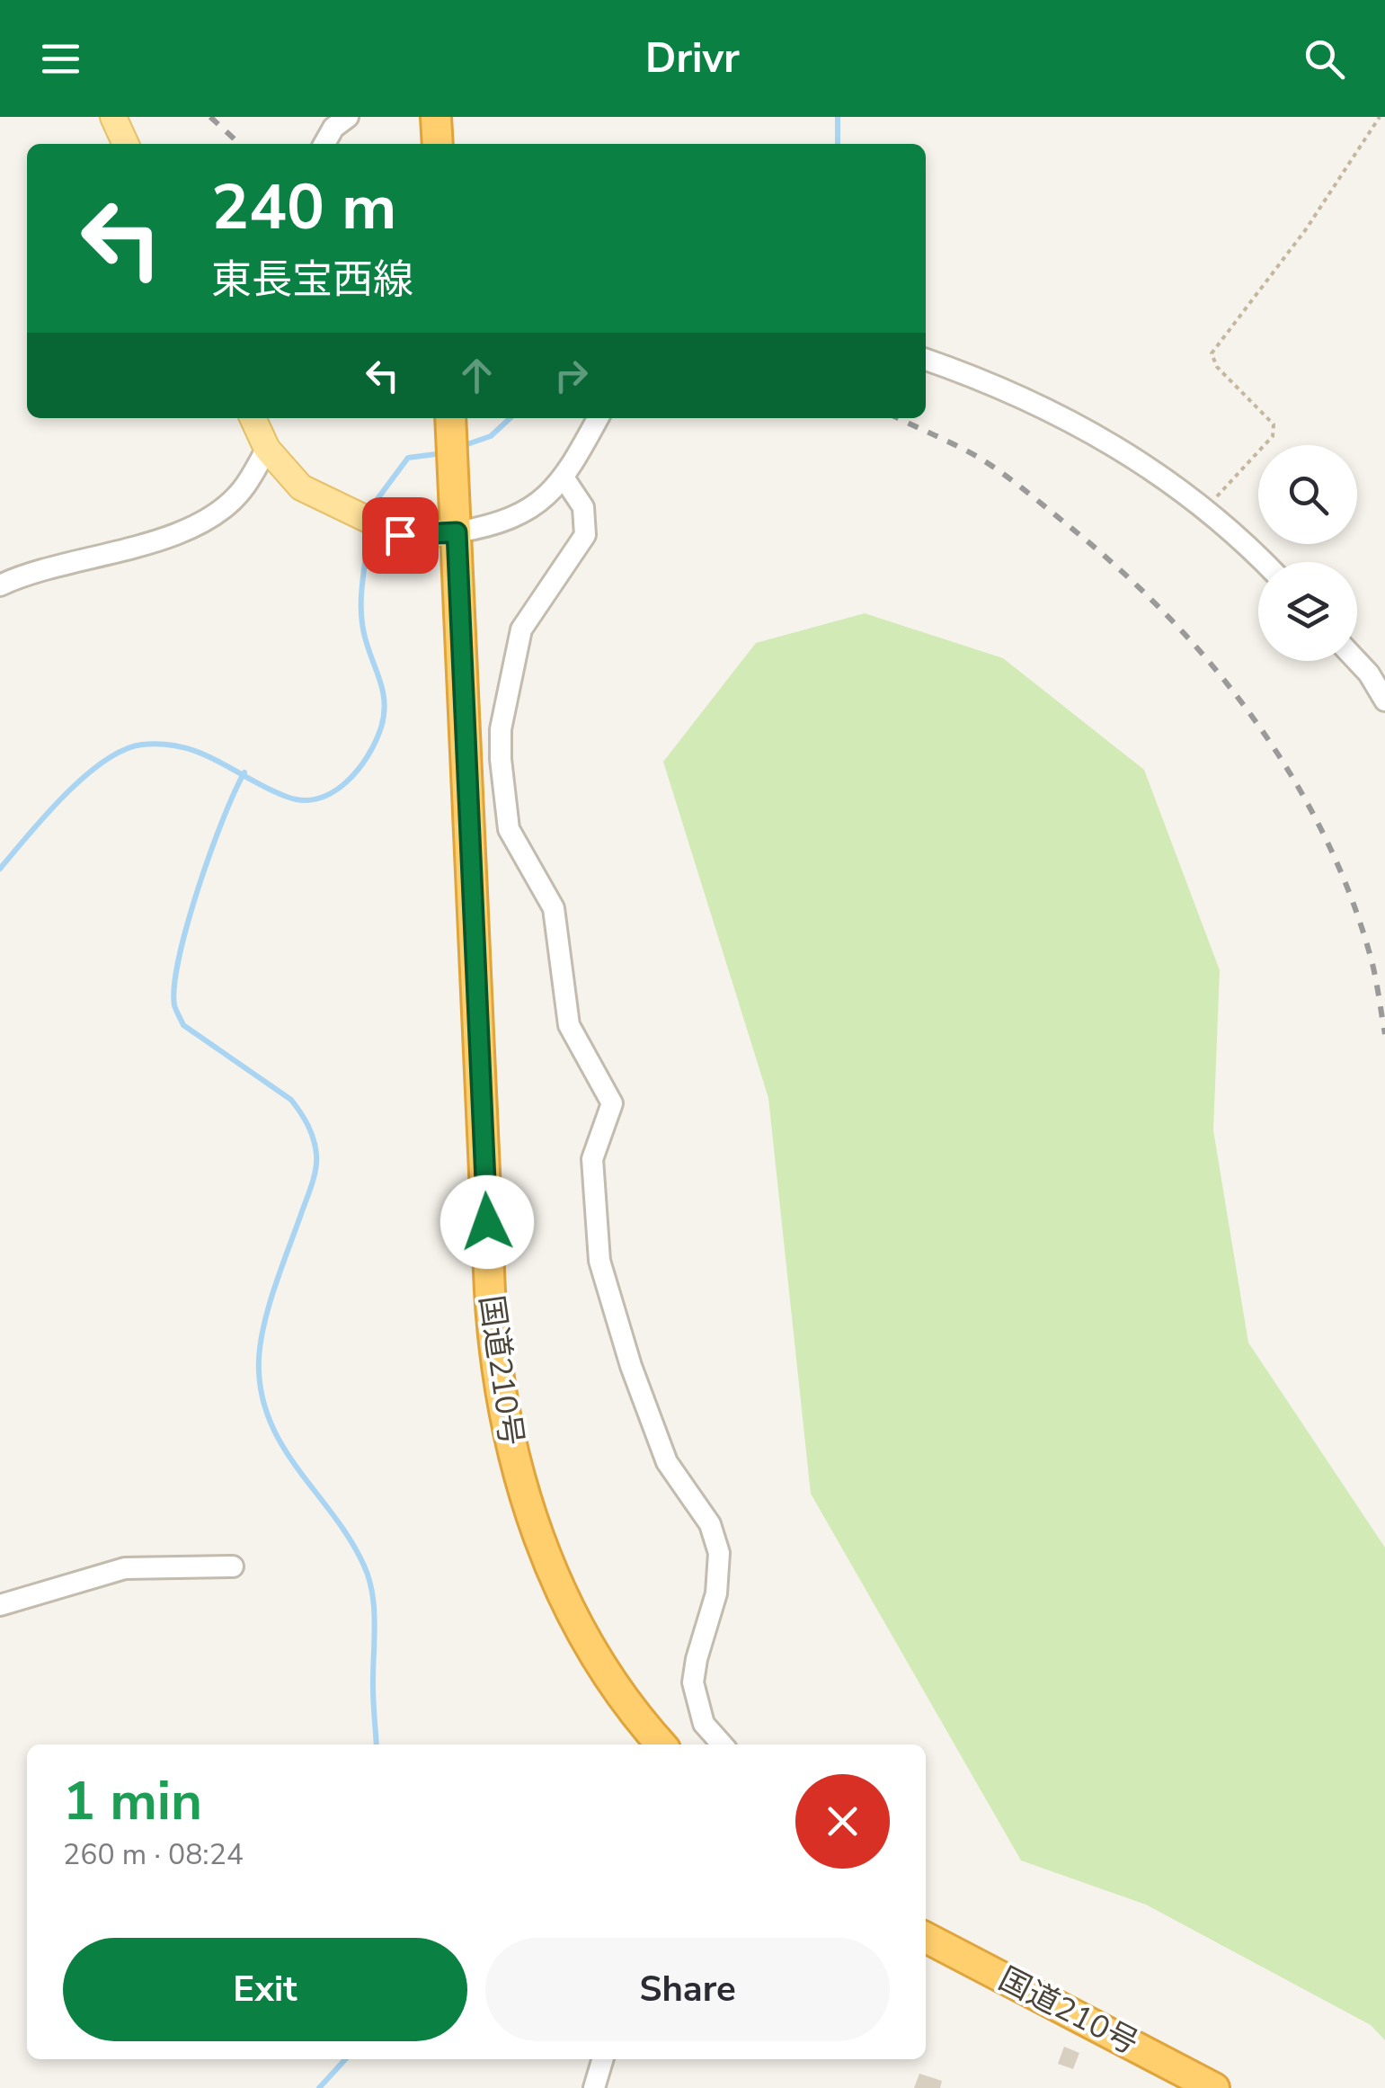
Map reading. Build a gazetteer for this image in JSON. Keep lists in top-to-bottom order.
{
  "streets": {
    "highway": ["国道210号"]
  },
  "page": {
    "header": "Drivr",
    "turn": ["240 m", "東長宝西線"],
    "heading": ["1 min", "260 m · 08:24"],
    "buttons": ["Exit", "Share"]
  }
}
